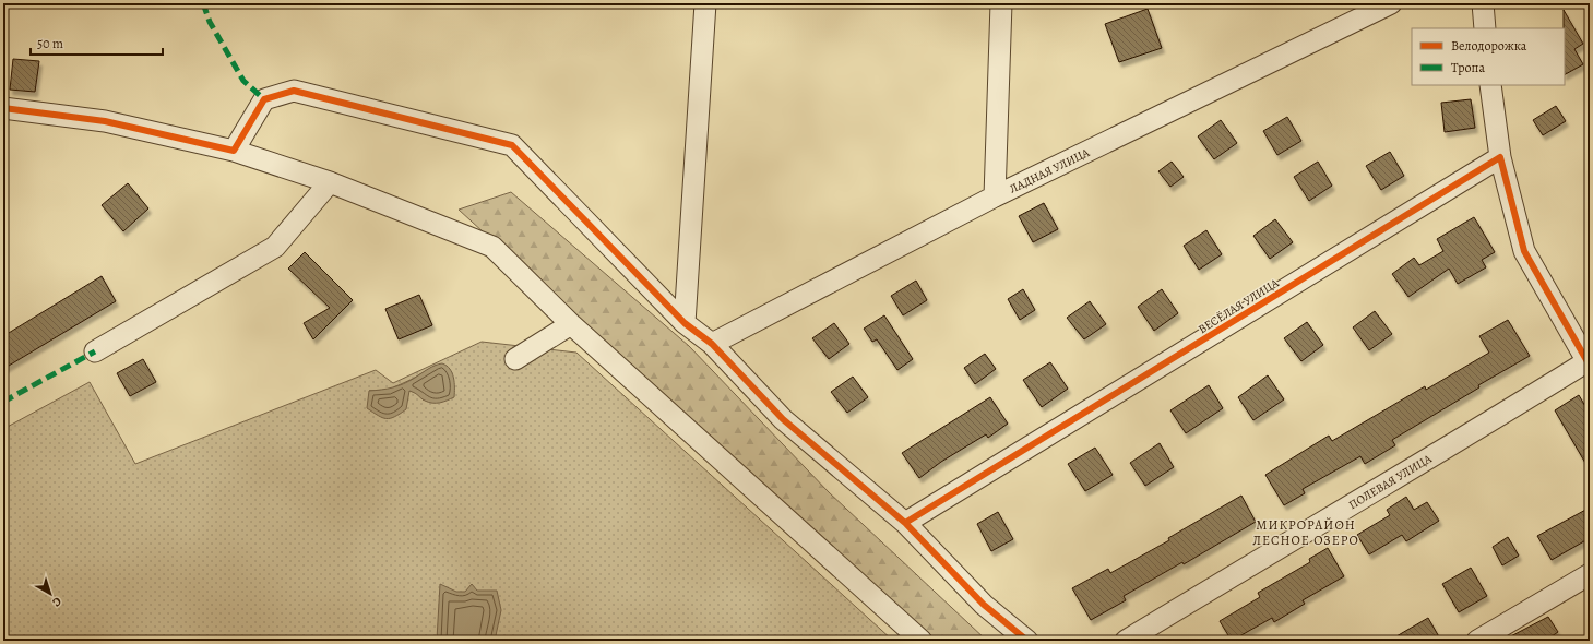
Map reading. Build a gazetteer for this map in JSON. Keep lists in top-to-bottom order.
{
  "streets": {
    "street": ["ЛАДНАЯ УЛИЦА", "ВЕСЁЛАЯ УЛИЦА", "ПОЛЕВАЯ УЛИЦА"]
  },
  "districts": ["МИКРОРАЙОН ЛЕСНОЕ ОЗЕРО"],
  "legend": ["Велодорожка", "Тропа"],
  "scale_bar": "50 m",
  "north": "bottom right"
}
